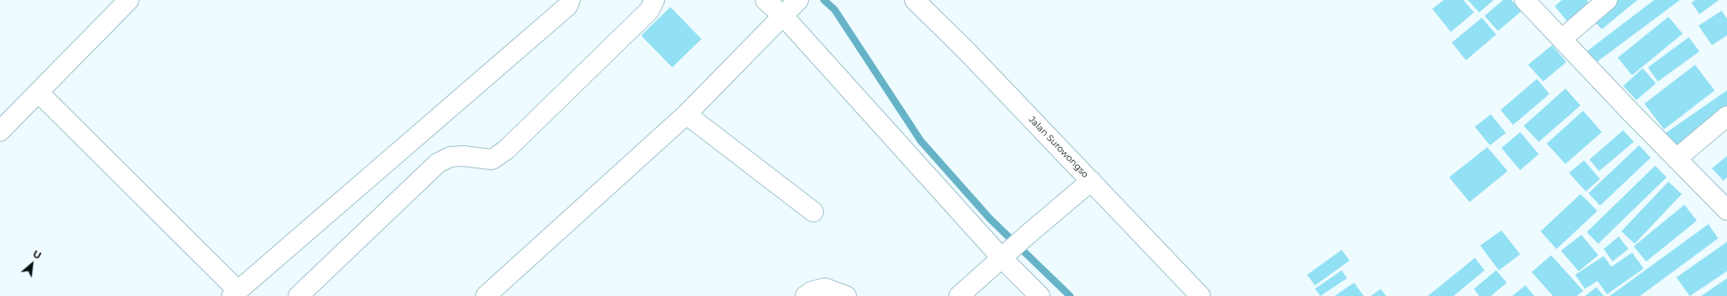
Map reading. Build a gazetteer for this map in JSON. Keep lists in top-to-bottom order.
{
  "streets": {
    "street": ["Jalan Surowongso"]
  },
  "north": "top right"
}
